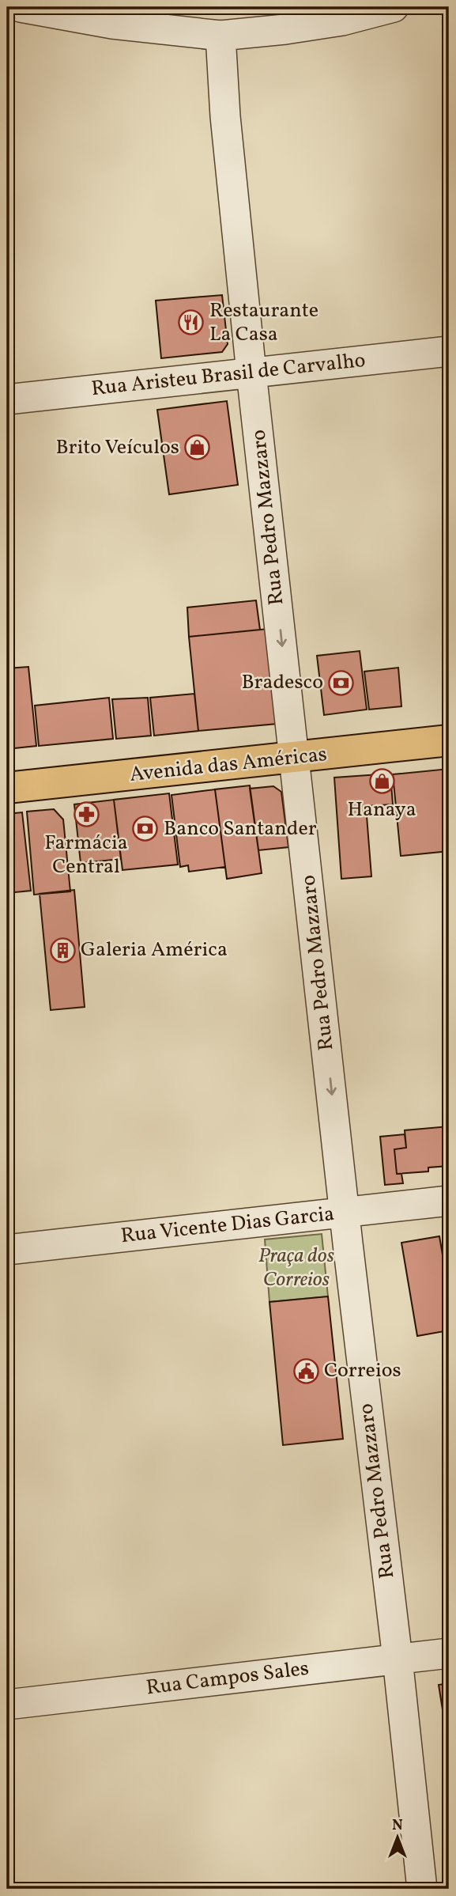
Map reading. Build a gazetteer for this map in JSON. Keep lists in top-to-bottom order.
{
  "streets": {
    "main road": ["Avenida das Américas"],
    "street": [
      "Rua Aristeu Brasil de Carvalho",
      "Rua Pedro Mazzaro",
      "Rua Vicente Dias Garcia",
      "Rua Campos Sales"
    ]
  },
  "crossings": [
    ["Rua Aristeu Brasil de Carvalho", "Rua Pedro Mazzaro"],
    ["Rua Pedro Mazzaro", "Avenida das Américas"],
    ["Rua Pedro Mazzaro", "Rua Vicente Dias Garcia"],
    ["Rua Pedro Mazzaro", "Rua Campos Sales"]
  ],
  "one_way": ["Rua Pedro Mazzaro"],
  "parks": ["Praça dos Correios"],
  "places": {
    "restaurant": ["Restaurante La Casa"],
    "shop": ["Brito Veículos", "Hanaya"],
    "bank": ["Bradesco", "Banco Santander"],
    "pharmacy": ["Farmácia Central"],
    "building": ["Galeria América"],
    "public building": ["Correios"]
  },
  "north": "top"
}
